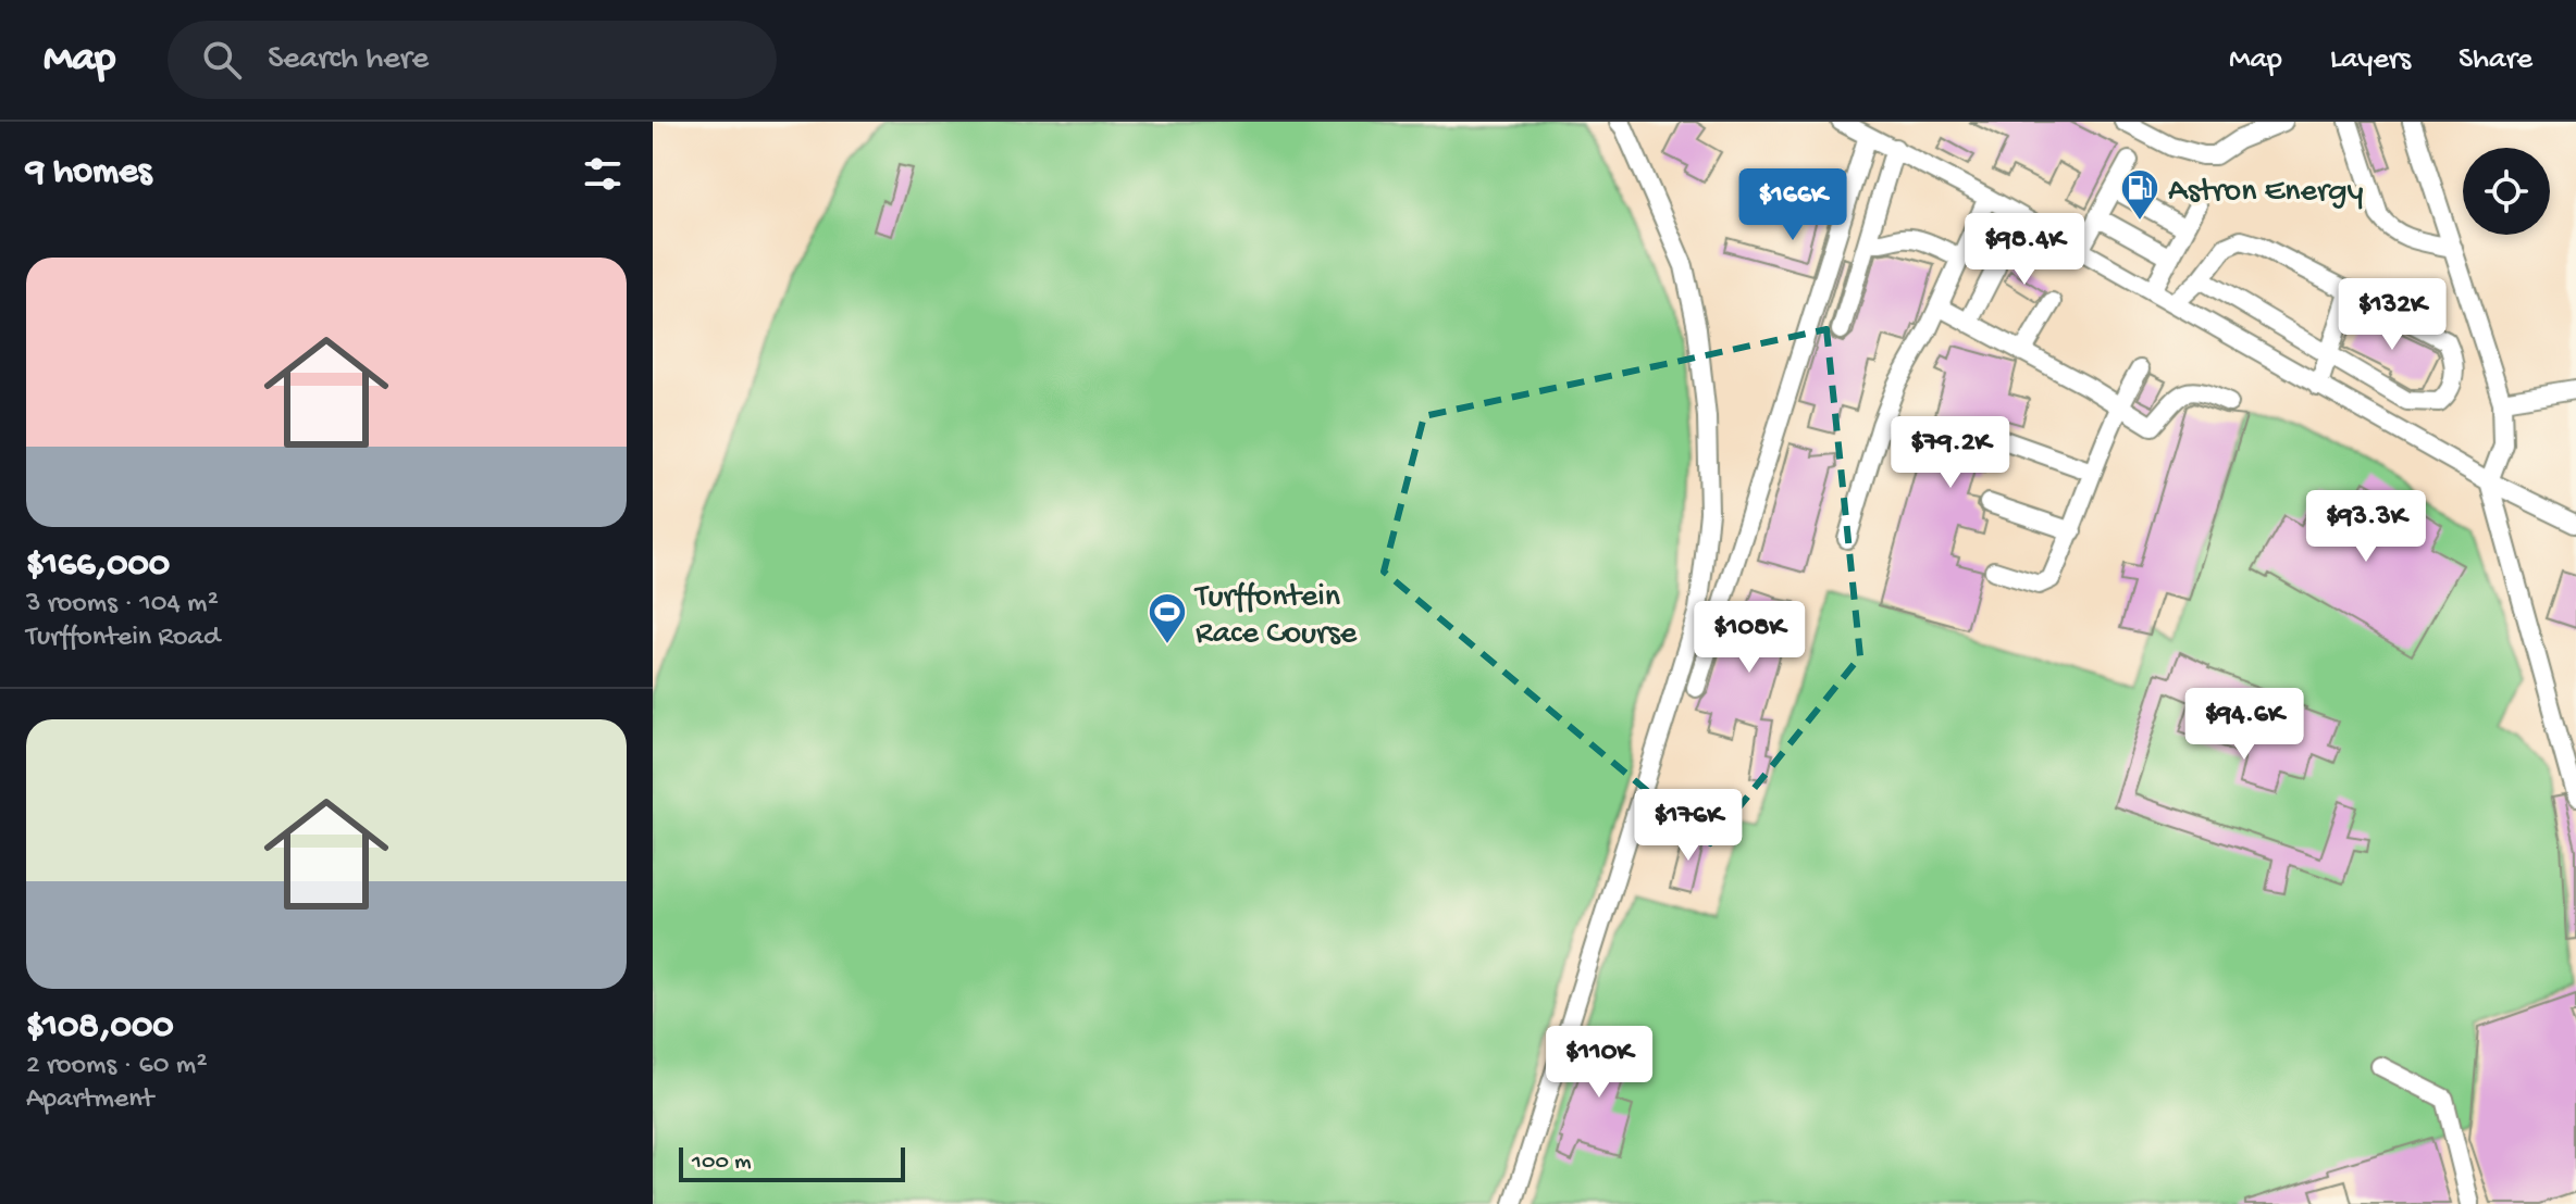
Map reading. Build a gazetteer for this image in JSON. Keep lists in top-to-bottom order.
{
  "places": {
    "fuel station": ["Astron Energy"],
    "sports": ["Turffontein Race Course"]
  },
  "scale_bar": "100 m",
  "page": {
    "header": "Map",
    "search": "Search here",
    "nav": ["Map", "Layers", "Share"],
    "heading": "9 homes",
    "price": [
      "$166K",
      "$98.4K",
      "$132K",
      "$79.2K",
      "$93.3K",
      "$108K",
      "$94.6K",
      "$176K",
      "$110K"
    ],
    "list": [
      {
        "name": "$166,000",
        "note": "3 rooms · 104 m² · Turffontein Road"
      },
      {
        "name": "$108,000",
        "note": "2 rooms · 60 m² · Apartment"
      }
    ],
    "scale": "100 m"
  }
}
